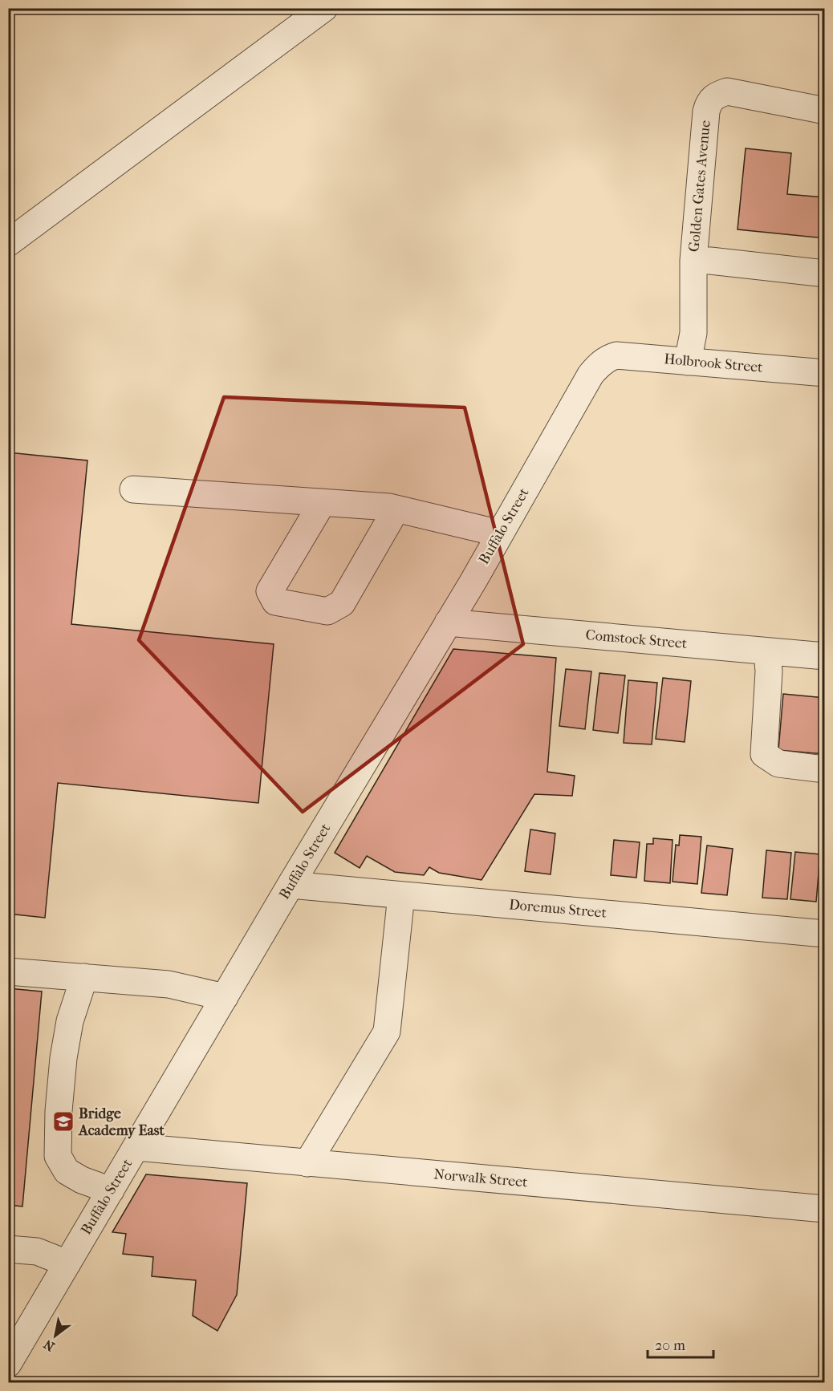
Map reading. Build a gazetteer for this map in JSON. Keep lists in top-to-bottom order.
{
  "streets": {
    "street": [
      "Golden Gates Avenue",
      "Holbrook Street",
      "Buffalo Street",
      "Comstock Street",
      "Doremus Street",
      "Norwalk Street"
    ]
  },
  "crossings": [
    ["Holbrook Street", "Buffalo Street"],
    ["Buffalo Street", "Comstock Street"],
    ["Buffalo Street", "Doremus Street"],
    ["Buffalo Street", "Norwalk Street"]
  ],
  "places": {
    "school or university": ["Bridge Academy East"]
  },
  "scale_bar": "20 m",
  "north": "bottom left"
}
